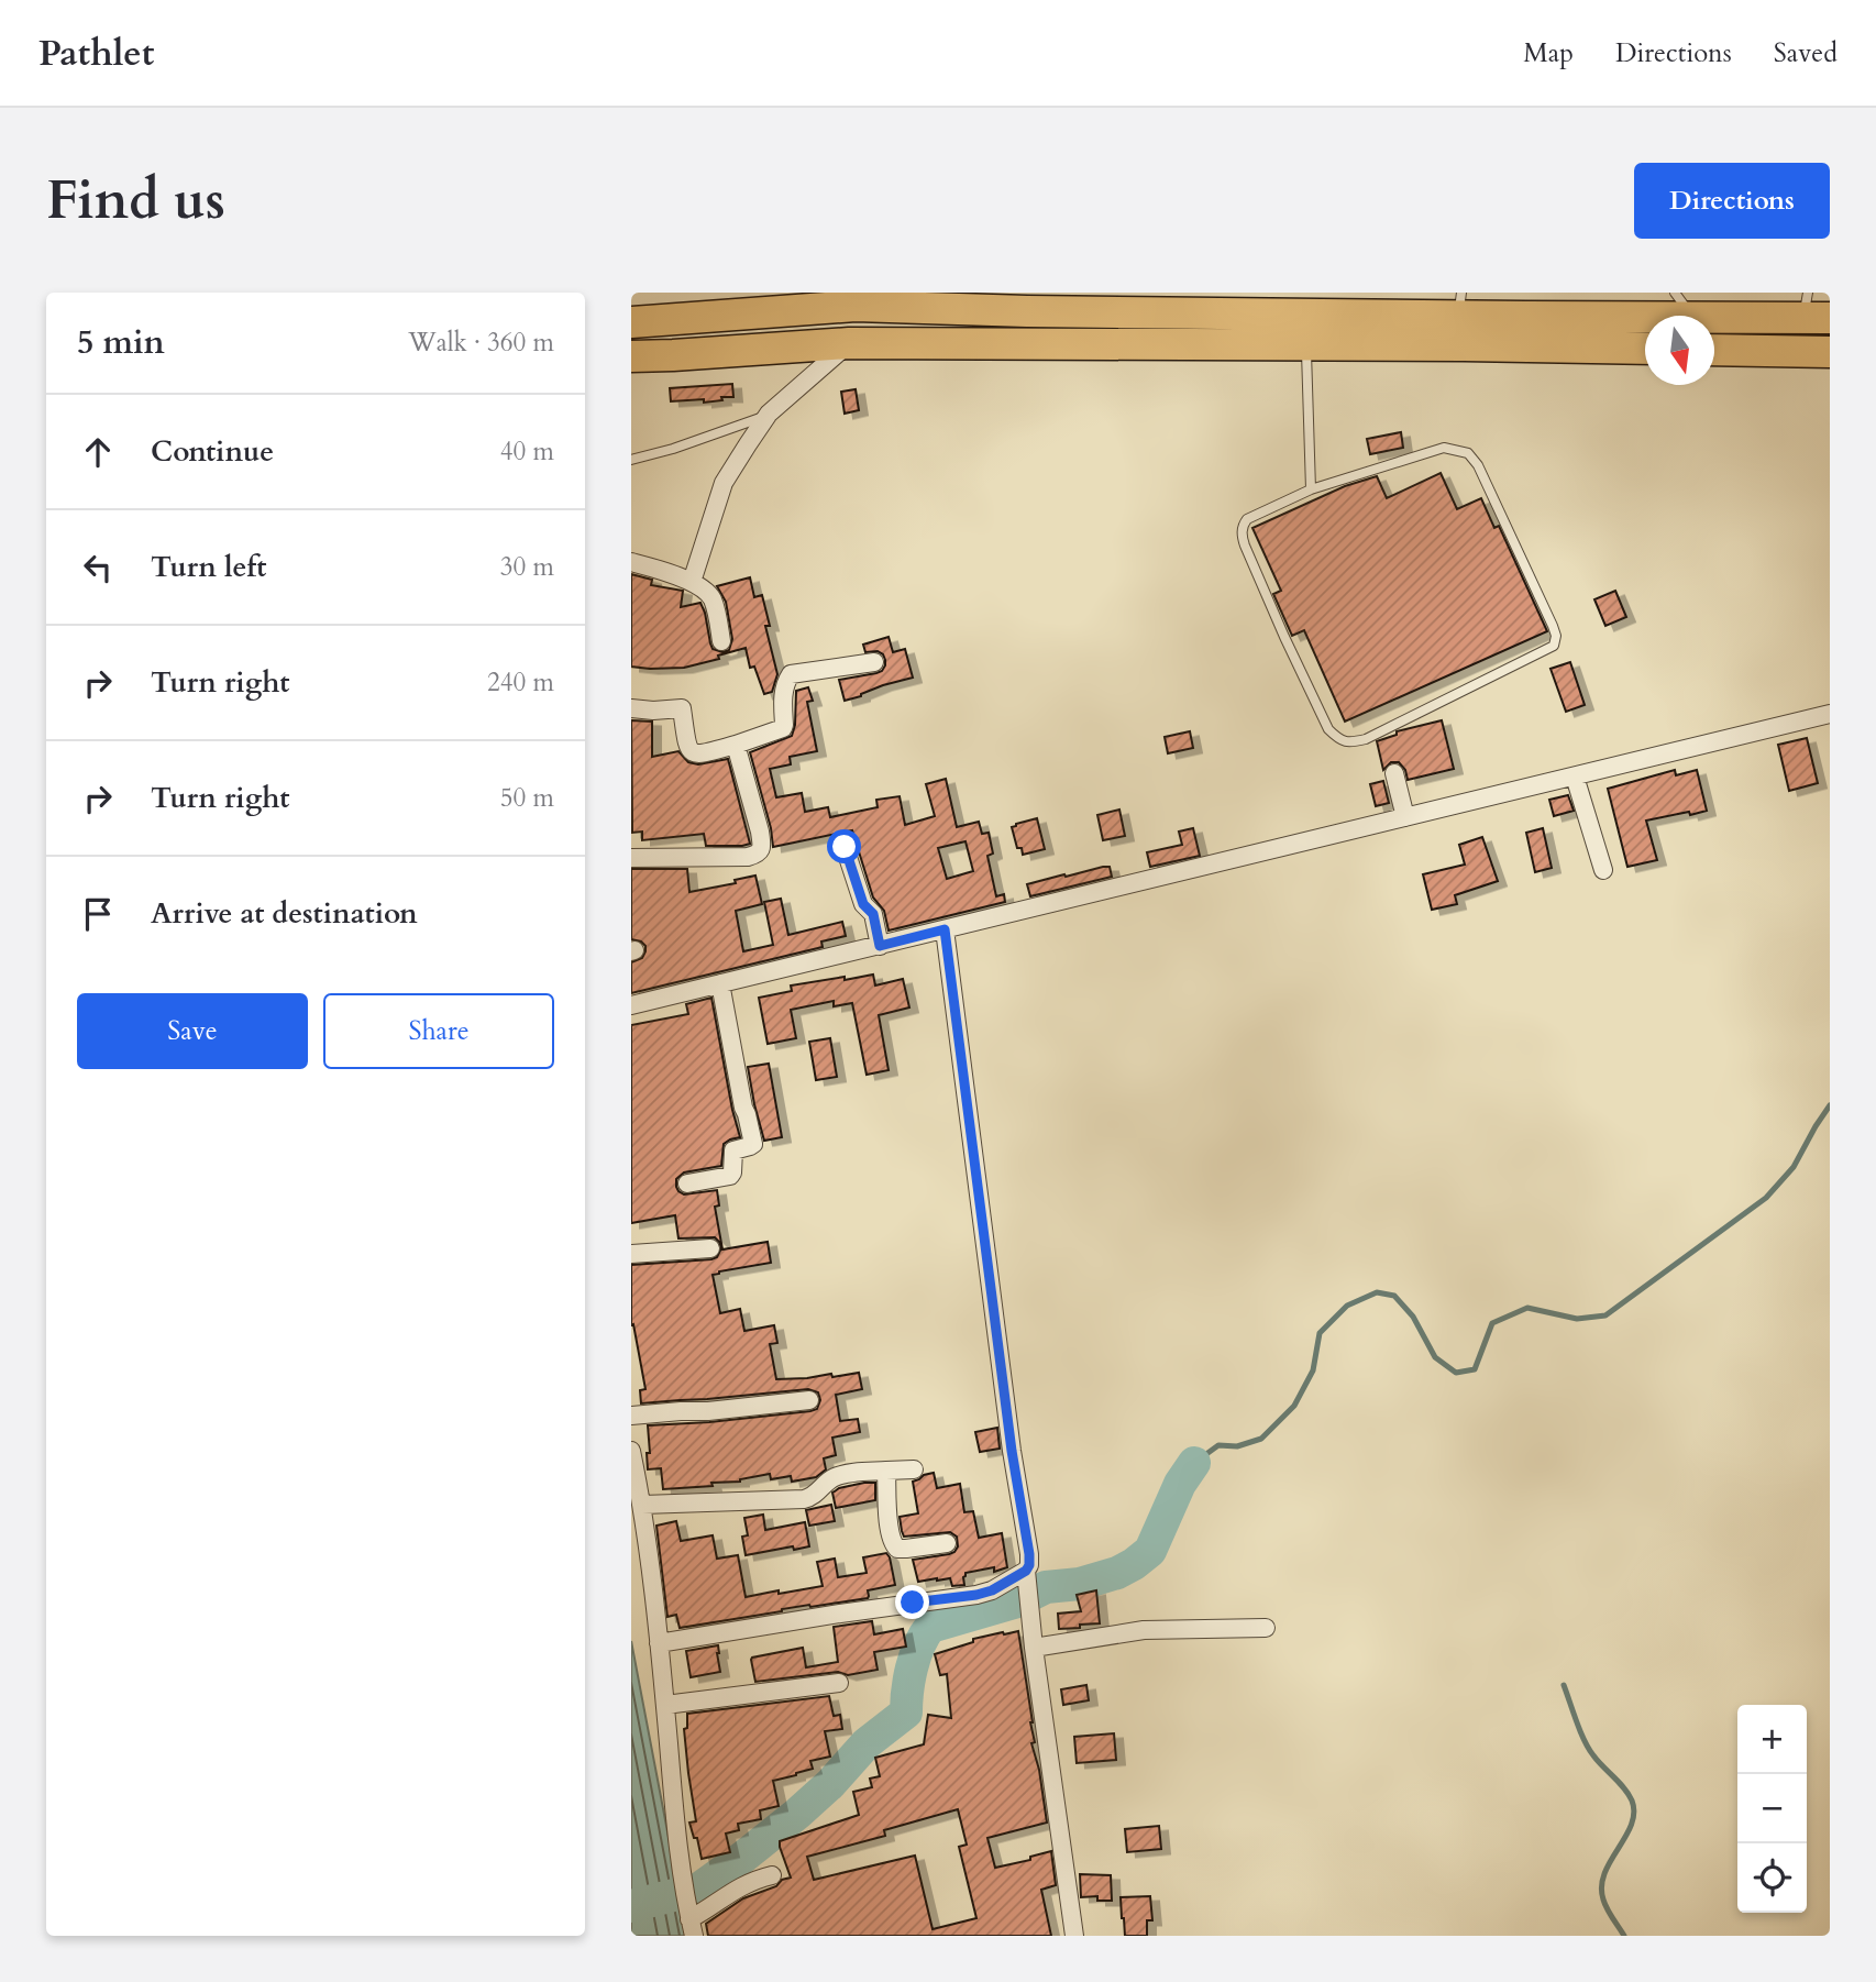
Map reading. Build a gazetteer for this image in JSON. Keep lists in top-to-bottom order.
{
  "north": "bottom",
  "page": {
    "header": "Pathlet",
    "nav": ["Map", "Directions", "Saved"],
    "buttons": [
      "Directions",
      ["Save", "Share"]
    ],
    "title": "Find us",
    "heading": ["5 min", "Walk · 360 m"],
    "list": [
      ["Continue", "40 m"],
      ["Turn left", "30 m"],
      ["Turn right", "240 m"],
      ["Turn right", "50 m"],
      "Arrive at destination"
    ],
    "map_buttons": ["+", "−"]
  }
}
